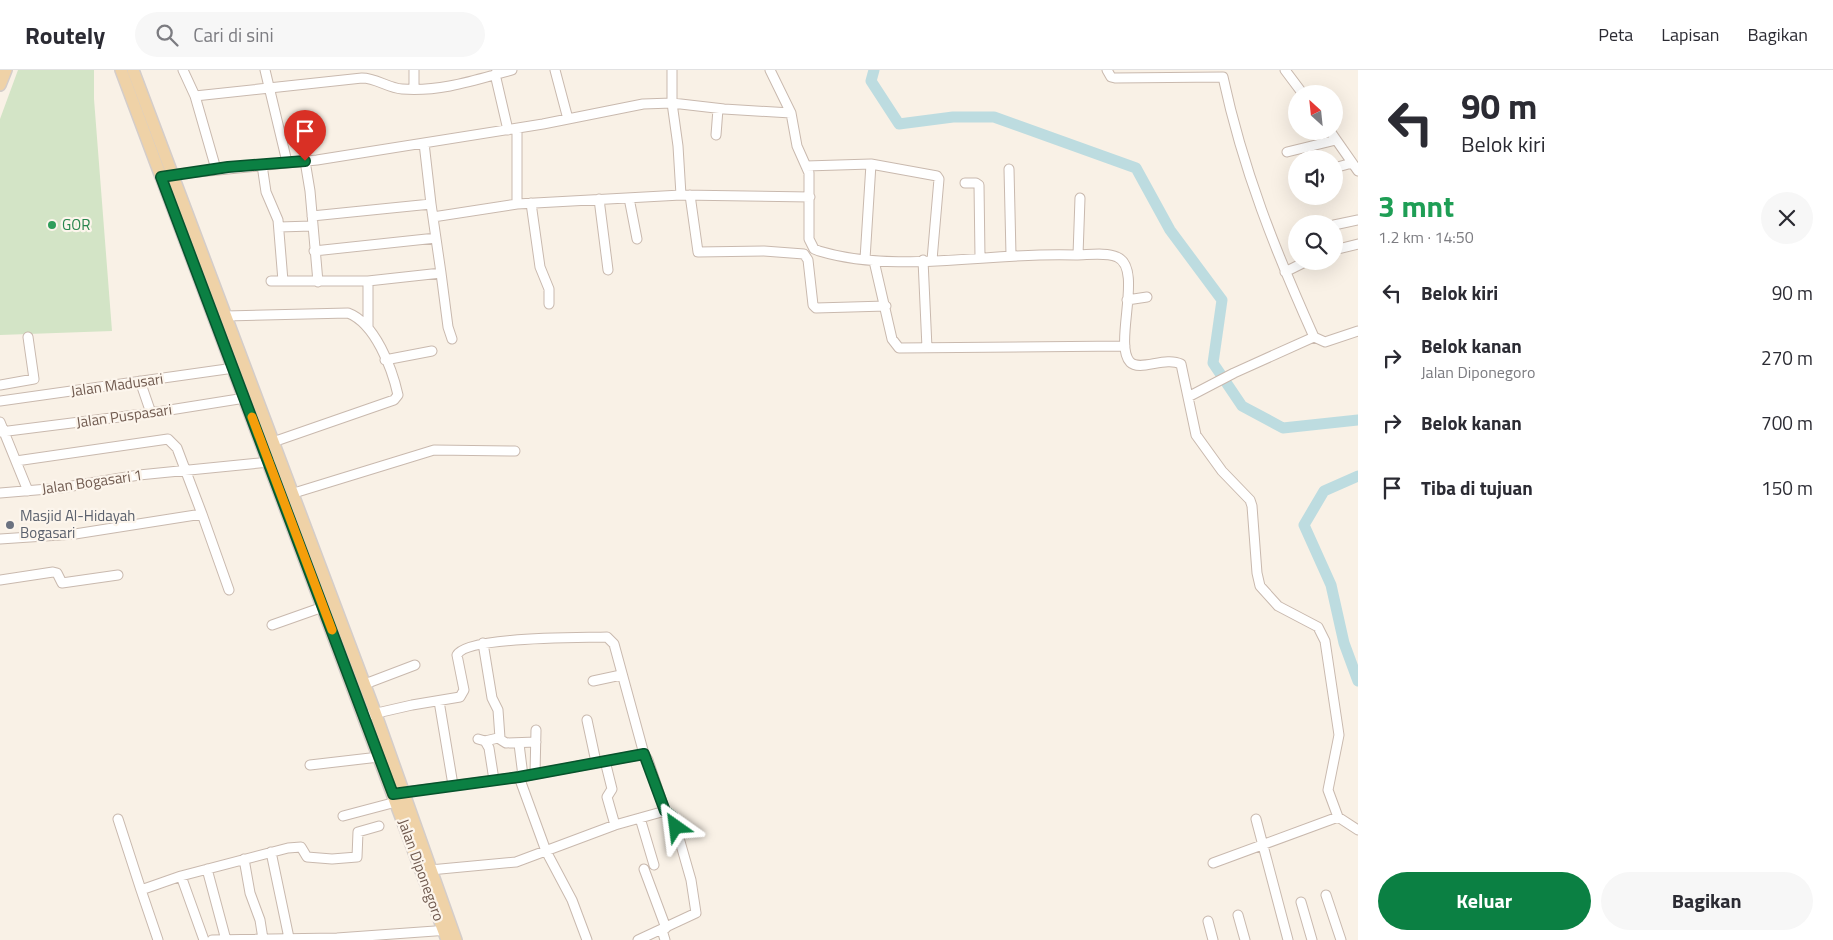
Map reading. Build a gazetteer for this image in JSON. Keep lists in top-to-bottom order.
{
  "streets": {
    "main road": ["Jalan Diponegoro"],
    "street": ["Jalan Madusari", "Jalan Puspasari", "Jalan Bogasari 1"]
  },
  "crossings": [
    ["Jalan Madusari", "Jalan Diponegoro"],
    ["Jalan Puspasari", "Jalan Bogasari 1"],
    ["Jalan Puspasari", "Jalan Diponegoro"],
    ["Jalan Bogasari 1", "Jalan Diponegoro"]
  ],
  "places": ["GOR", "Masjid Al-Hidayah Bogasari"],
  "north": "top left",
  "page": {
    "header": "Routely",
    "search": "Cari di sini",
    "nav": ["Peta", "Lapisan", "Bagikan"],
    "turn": ["90 m", "Belok kiri"],
    "heading": ["3 mnt", "1.2 km · 14:50"],
    "list": [
      {
        "name": "Belok kiri",
        "value": "90 m"
      },
      {
        "name": "Belok kanan",
        "note": "Jalan Diponegoro",
        "value": "270 m"
      },
      {
        "name": "Belok kanan",
        "value": "700 m"
      },
      {
        "name": "Tiba di tujuan",
        "value": "150 m"
      }
    ],
    "buttons": ["Keluar", "Bagikan"]
  }
}
